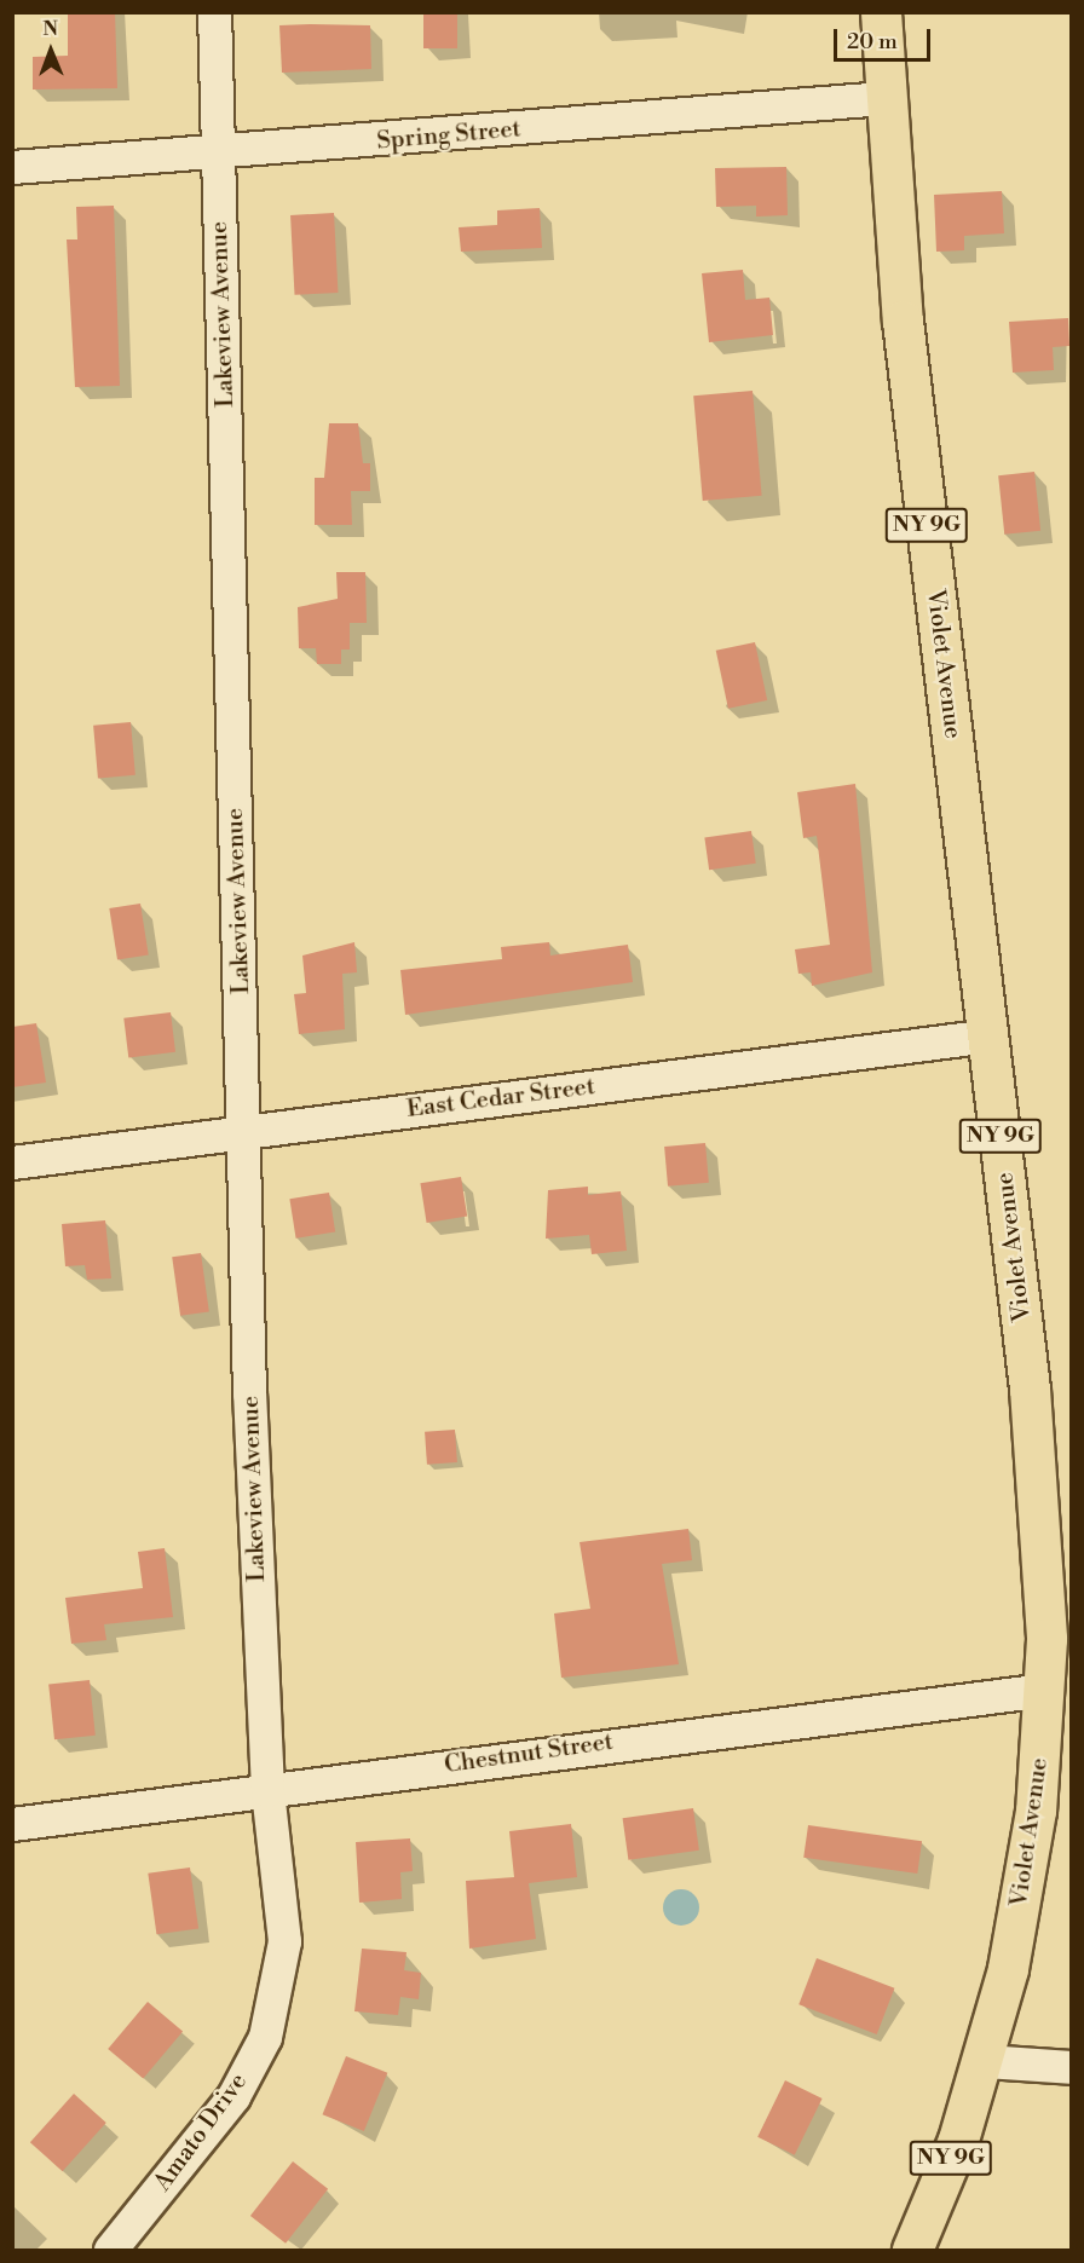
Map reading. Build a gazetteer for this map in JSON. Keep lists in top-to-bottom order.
{
  "streets": {
    "main road": ["NY 9G", "Violet Avenue"],
    "street": [
      "Spring Street",
      "Lakeview Avenue",
      "East Cedar Street",
      "Chestnut Street",
      "Amato Drive"
    ]
  },
  "crossings": [
    ["Spring Street", "Lakeview Avenue"],
    ["Spring Street", "Violet Avenue"],
    ["Lakeview Avenue", "East Cedar Street"],
    ["Lakeview Avenue", "Chestnut Street"],
    ["Lakeview Avenue", "Amato Drive"],
    ["Violet Avenue", "East Cedar Street"],
    ["Violet Avenue", "Chestnut Street"],
    ["Chestnut Street", "Amato Drive"]
  ],
  "scale_bar": "20 m",
  "north": "top"
}
